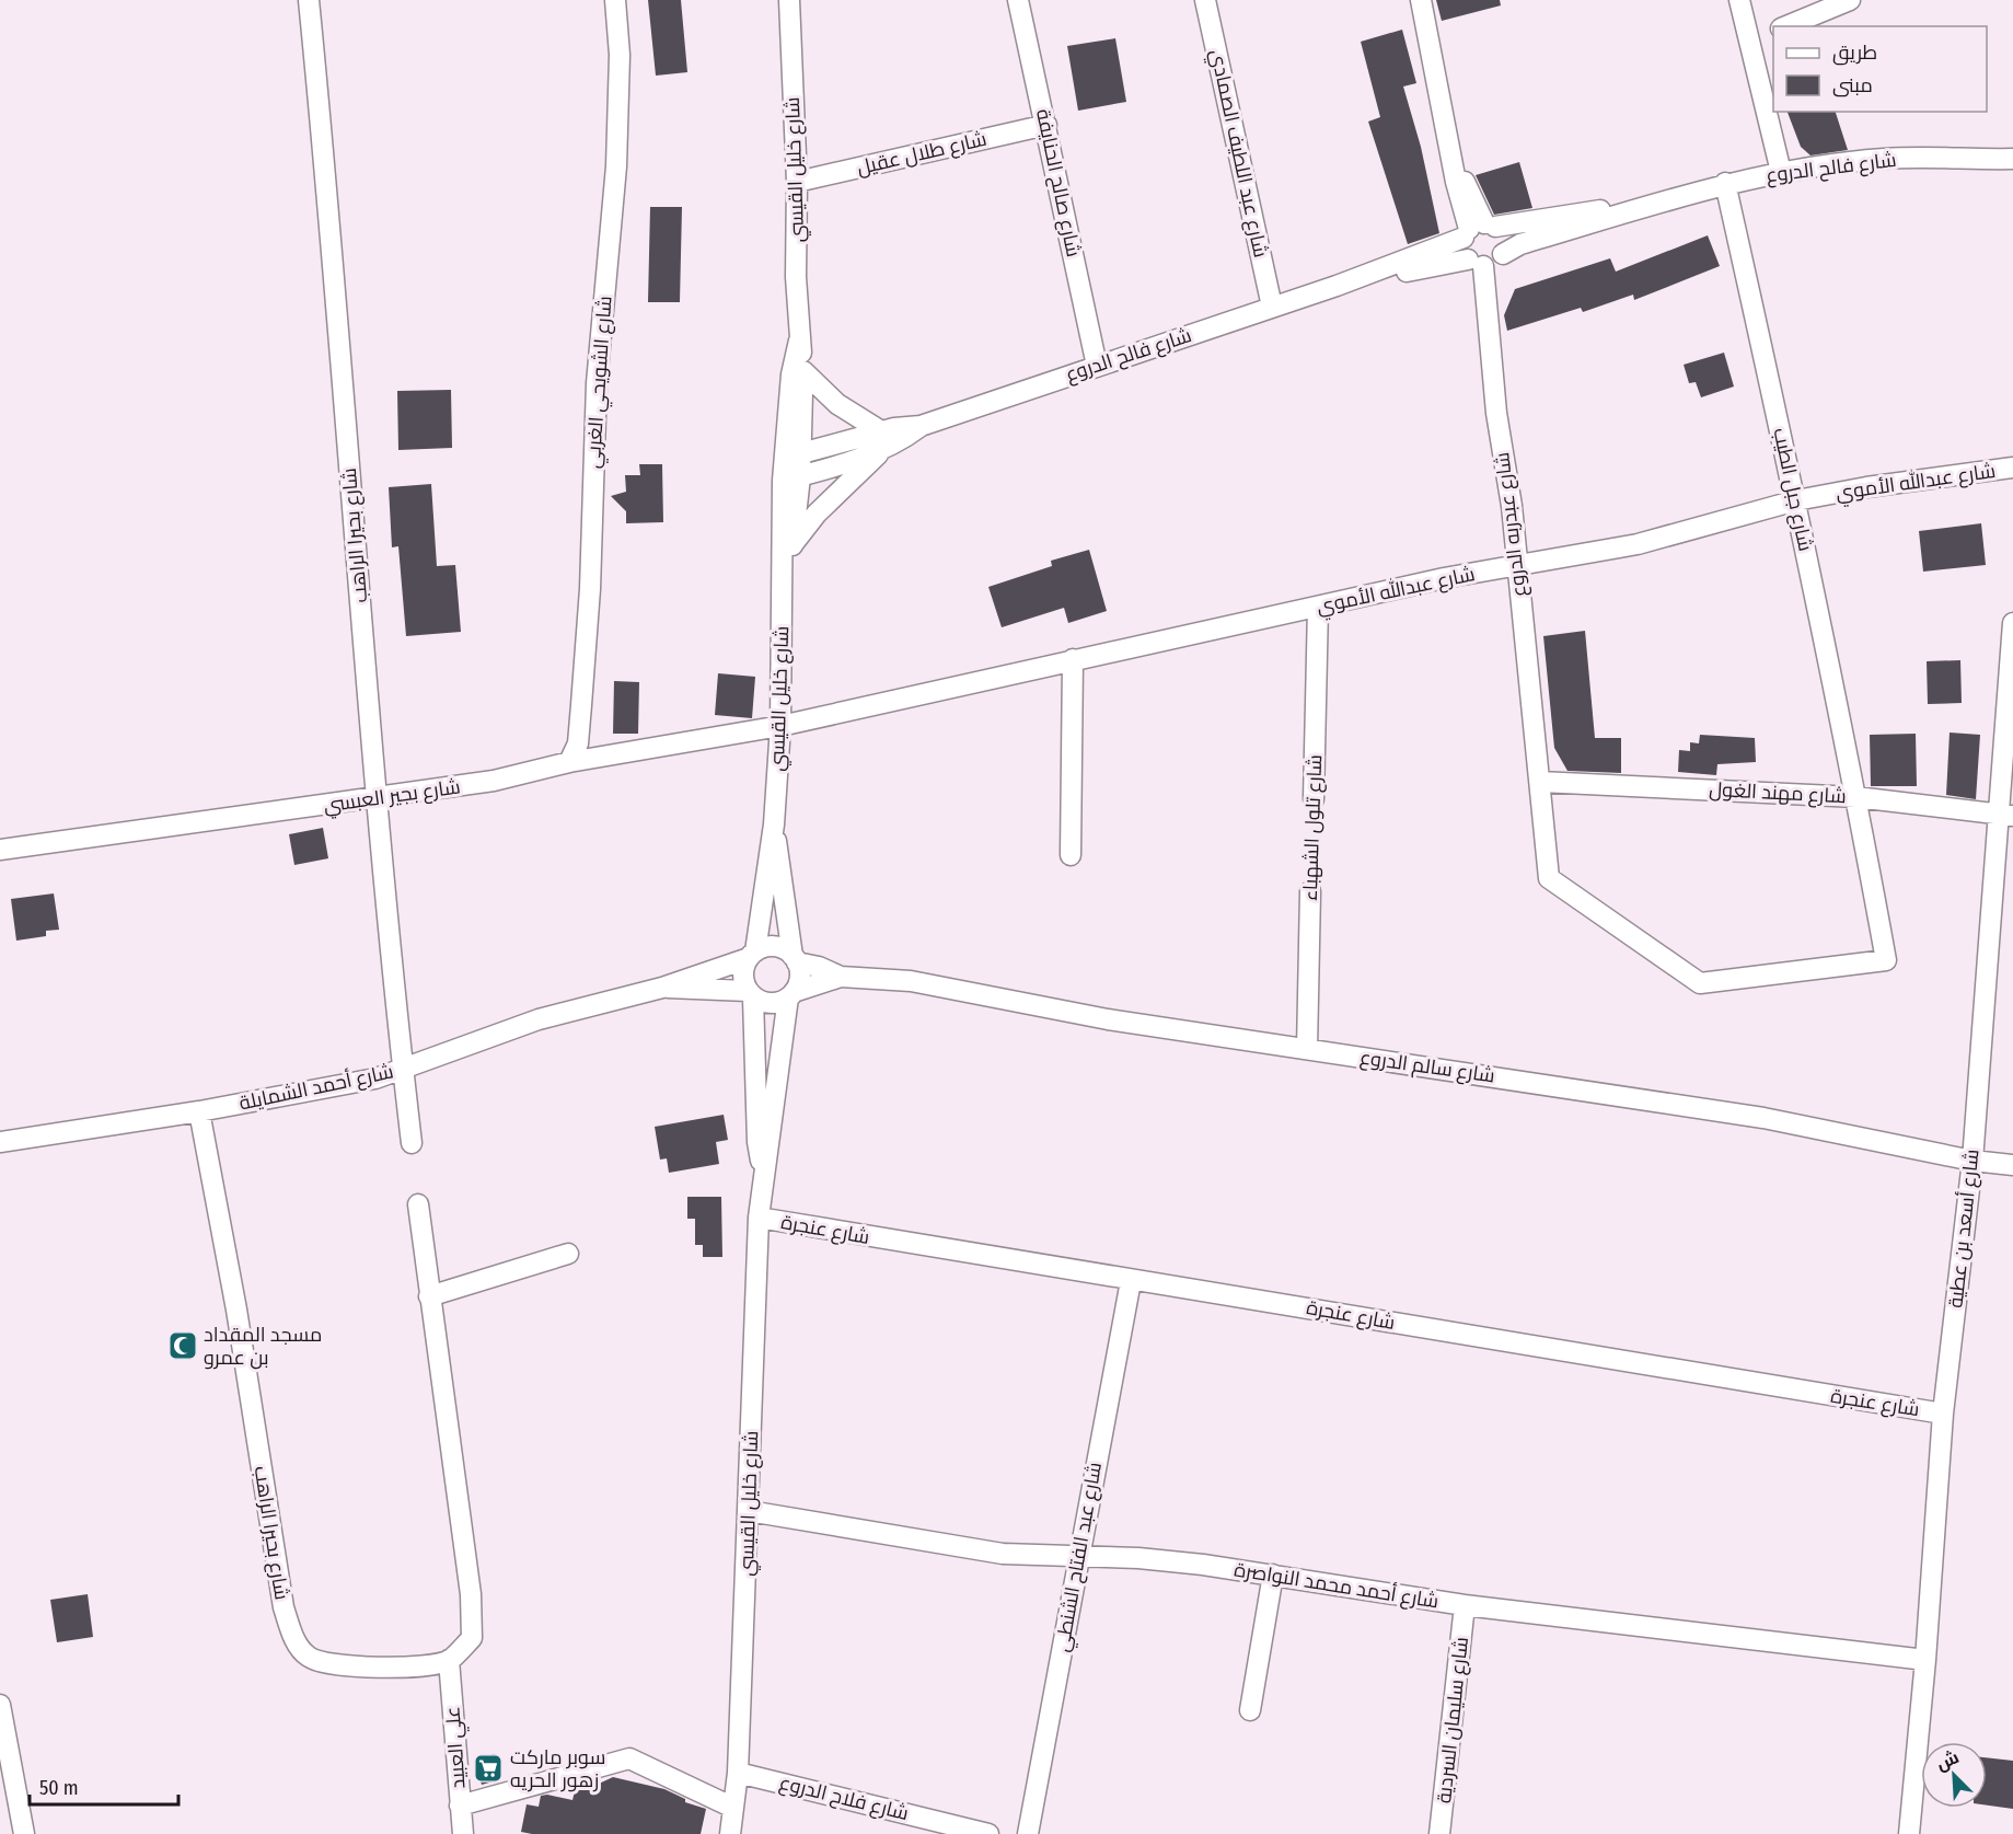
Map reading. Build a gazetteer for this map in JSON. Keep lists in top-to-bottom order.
{
  "streets": {
    "street": [
      "شارع طلال عقيل",
      "شارع عبد اللطيف الصمادي",
      "شارع فالح الدروع",
      "شارع خليل القيسي",
      "شارع صالح الحنايفة",
      "شارع الشويحي الغربي",
      "شارع عبدالله الأموي",
      "شارع جبل الطيب",
      "شارع عبدربه الدروع",
      "شارع بحيرا الراهب",
      "شارع مهند الغول",
      "شارع بجير العبسي",
      "شارع تلول الشهباء",
      "شارع سالم الدروع",
      "شارع أحمد الشمايلة",
      "شارع أسعد بن عطية",
      "شارع عنجرة",
      "شارع عبد الفتاح الشنطي",
      "شارع أحمد محمد النواصرة",
      "شارع سليمان السردية",
      "علي العبيد",
      "شارع فلاح الدروع"
    ]
  },
  "crossings": [
    ["شارع طلال عقيل", "شارع خليل القيسي"],
    ["شارع طلال عقيل", "شارع صالح الحنايفة"],
    ["شارع عبد اللطيف الصمادي", "شارع فالح الدروع"],
    ["شارع فالح الدروع", "شارع خليل القيسي"],
    ["شارع فالح الدروع", "شارع صالح الحنايفة"],
    ["شارع فالح الدروع", "شارع جبل الطيب"],
    ["شارع فالح الدروع", "شارع عبدربه الدروع"],
    ["شارع خليل القيسي", "شارع عبدالله الأموي"],
    ["شارع خليل القيسي", "شارع بجير العبسي"],
    ["شارع خليل القيسي", "شارع سالم الدروع"],
    ["شارع خليل القيسي", "شارع أحمد الشمايلة"],
    ["شارع خليل القيسي", "شارع عنجرة"],
    ["شارع خليل القيسي", "شارع أحمد محمد النواصرة"],
    ["شارع خليل القيسي", "شارع فلاح الدروع"],
    ["شارع الشويحي الغربي", "شارع بجير العبسي"],
    ["شارع عبدالله الأموي", "شارع جبل الطيب"],
    ["شارع عبدالله الأموي", "شارع عبدربه الدروع"],
    ["شارع عبدالله الأموي", "شارع بجير العبسي"],
    ["شارع عبدالله الأموي", "شارع تلول الشهباء"],
    ["شارع جبل الطيب", "شارع عبدربه الدروع"],
    ["شارع جبل الطيب", "شارع مهند الغول"],
    ["شارع عبدربه الدروع", "شارع مهند الغول"],
    ["شارع بحيرا الراهب", "شارع بجير العبسي"],
    ["شارع بحيرا الراهب", "شارع أحمد الشمايلة"],
    ["شارع بحيرا الراهب", "علي العبيد"],
    ["شارع مهند الغول", "شارع أسعد بن عطية"],
    ["شارع تلول الشهباء", "شارع سالم الدروع"],
    ["شارع سالم الدروع", "شارع أحمد الشمايلة"],
    ["شارع سالم الدروع", "شارع أسعد بن عطية"],
    ["شارع أسعد بن عطية", "شارع عنجرة"],
    ["شارع أسعد بن عطية", "شارع أحمد محمد النواصرة"],
    ["شارع عنجرة", "شارع عبد الفتاح الشنطي"],
    ["شارع عبد الفتاح الشنطي", "شارع أحمد محمد النواصرة"],
    ["شارع أحمد محمد النواصرة", "شارع سليمان السردية"]
  ],
  "places": {
    "mosque": ["مسجد المقداد بن عمرو"],
    "supermarket": ["سوبر ماركت زهور الحريه"]
  },
  "legend": ["طريق", "مبنى"],
  "scale_bar": "50 m",
  "north": "top left"
}
